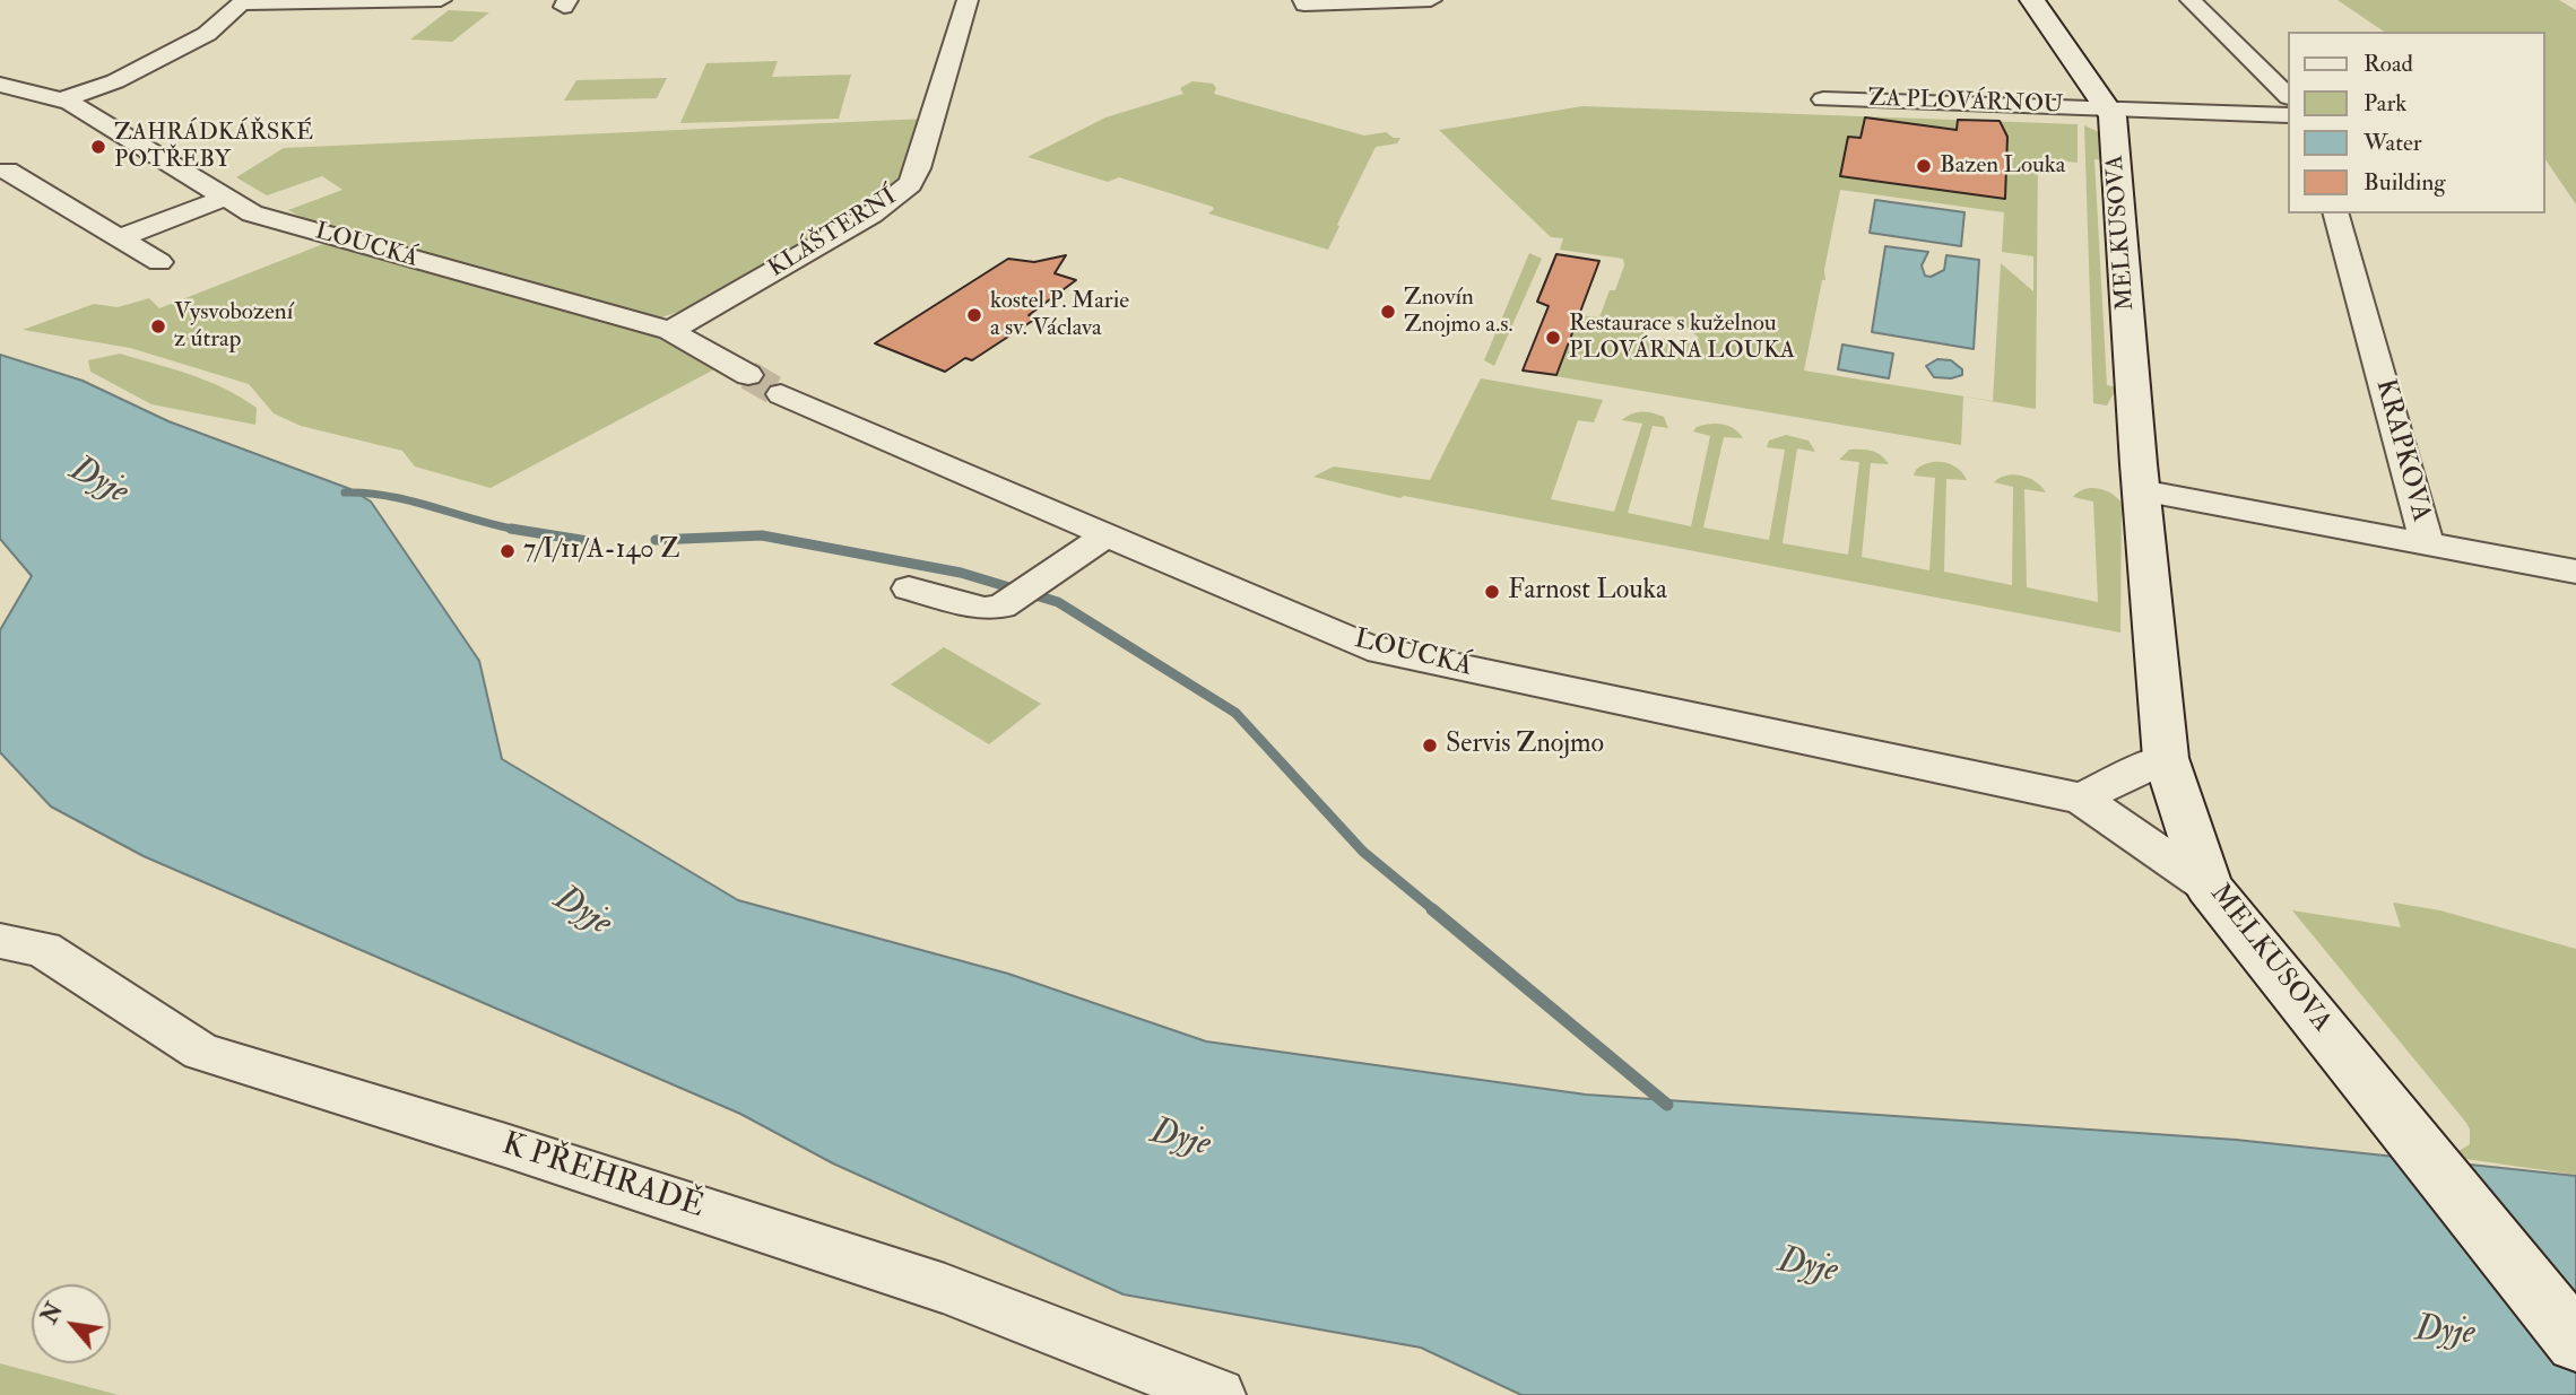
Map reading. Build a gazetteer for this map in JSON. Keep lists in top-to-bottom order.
{
  "streets": {
    "street": [
      "ZA PLOVÁRNOU",
      "MELKUSOVA",
      "KLÁŠTERNÍ",
      "LOUCKÁ",
      "KRAPKOVA",
      "K PŘEHRADĚ"
    ]
  },
  "crossings": [
    ["ZA PLOVÁRNOU", "MELKUSOVA"],
    ["MELKUSOVA", "LOUCKÁ"],
    ["KLÁŠTERNÍ", "LOUCKÁ"]
  ],
  "water": ["Dyje"],
  "places": [
    "ZAHRÁDKÁŘSKÉ POTŘEBY",
    "Bazen Louka",
    "Znovín Znojmo a.s.",
    "kostel P. Marie a sv. Václava",
    "Vysvobození z útrap",
    "Restaurace s kuželnou PLOVÁRNA LOUKA",
    "7/I/11/A-140 Z",
    "Farnost Louka",
    "Servis Znojmo"
  ],
  "legend": [
    "Road",
    "Park",
    "Water",
    "Building"
  ],
  "north": "top left"
}
